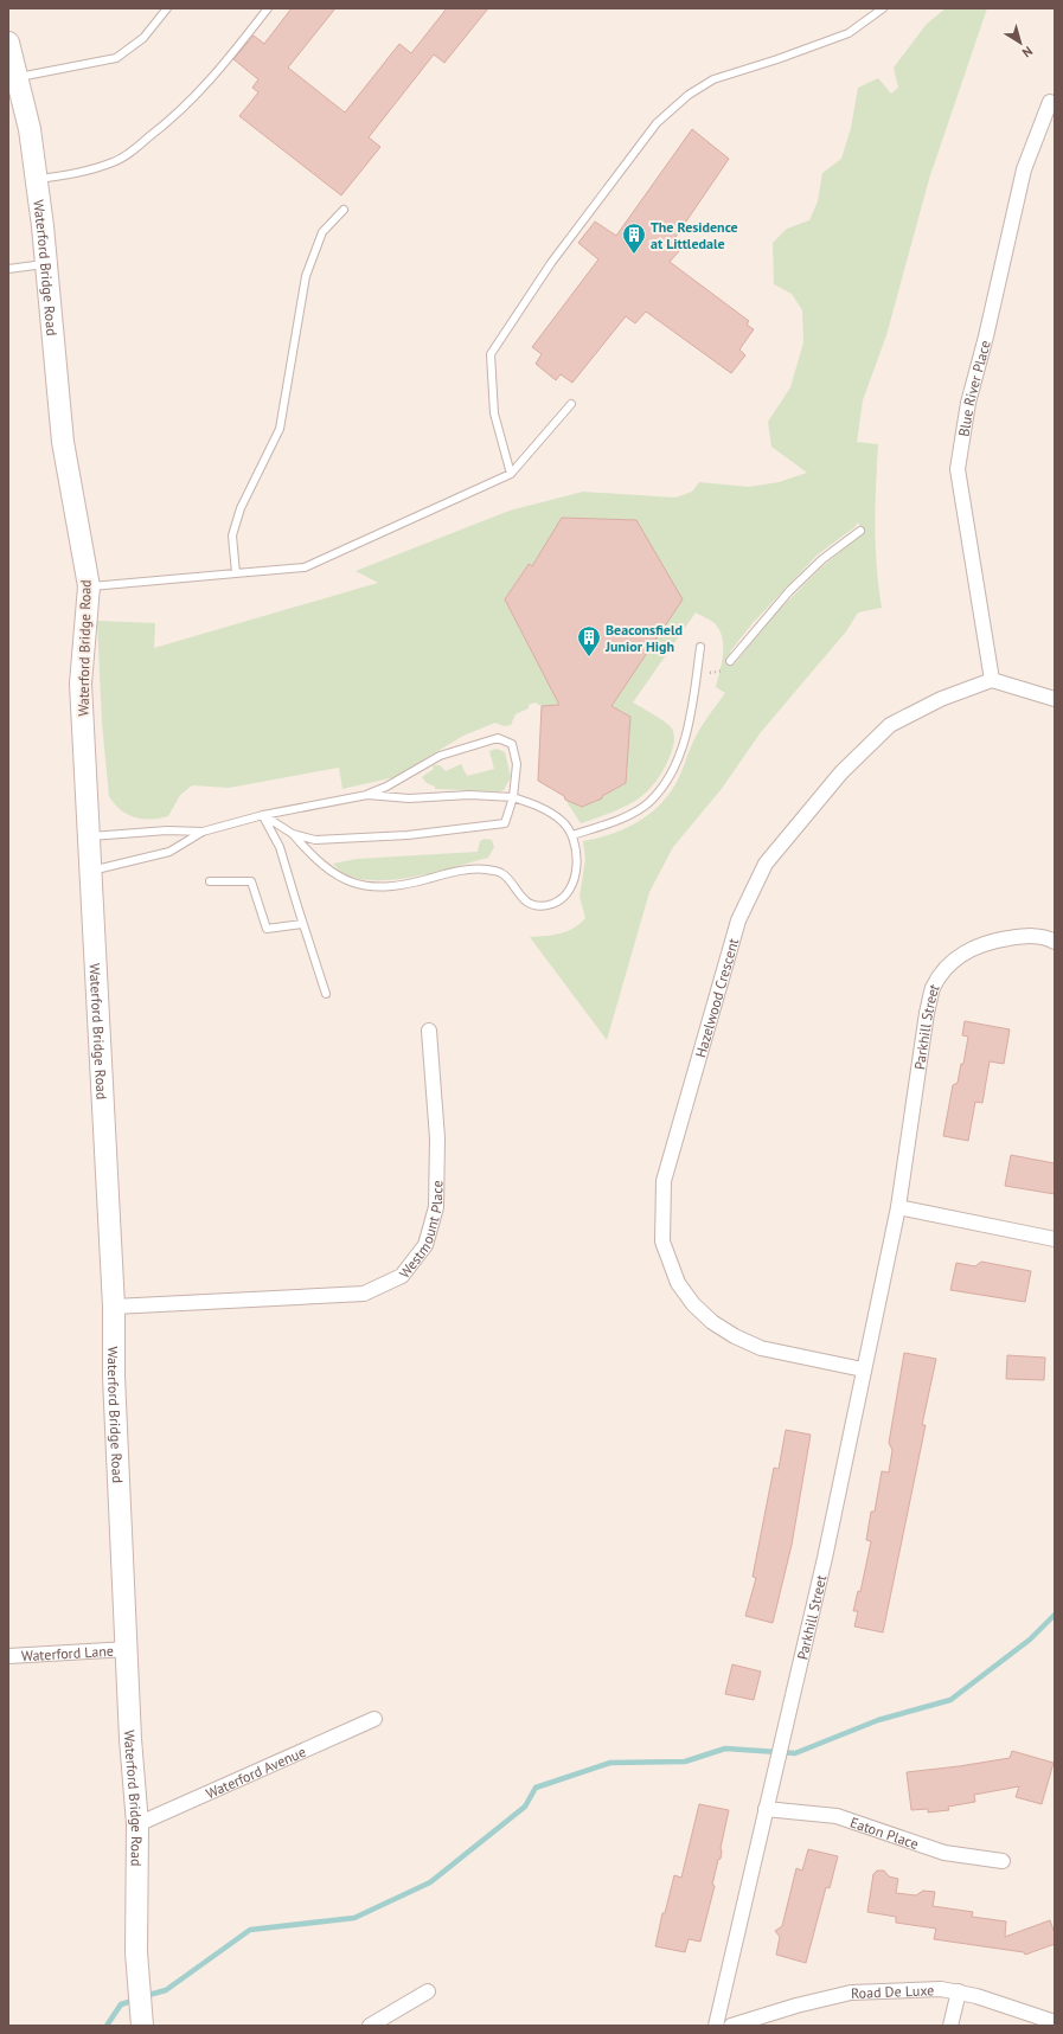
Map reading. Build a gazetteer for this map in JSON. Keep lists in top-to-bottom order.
{
  "streets": {
    "main road": ["Waterford Bridge Road"],
    "street": [
      "Blue River Place",
      "Hazelwood Crescent",
      "Parkhill Street",
      "Westmount Place",
      "Waterford Lane",
      "Waterford Avenue",
      "Eaton Place",
      "Road De Luxe"
    ]
  },
  "crossings": [
    ["Waterford Bridge Road", "Westmount Place"],
    ["Waterford Bridge Road", "Waterford Lane"],
    ["Waterford Bridge Road", "Waterford Avenue"],
    ["Blue River Place", "Hazelwood Crescent"],
    ["Hazelwood Crescent", "Parkhill Street"],
    ["Parkhill Street", "Eaton Place"]
  ],
  "places": {
    "building": ["The Residence at Littledale", "Beaconsfield Junior High"]
  },
  "north": "bottom right"
}
